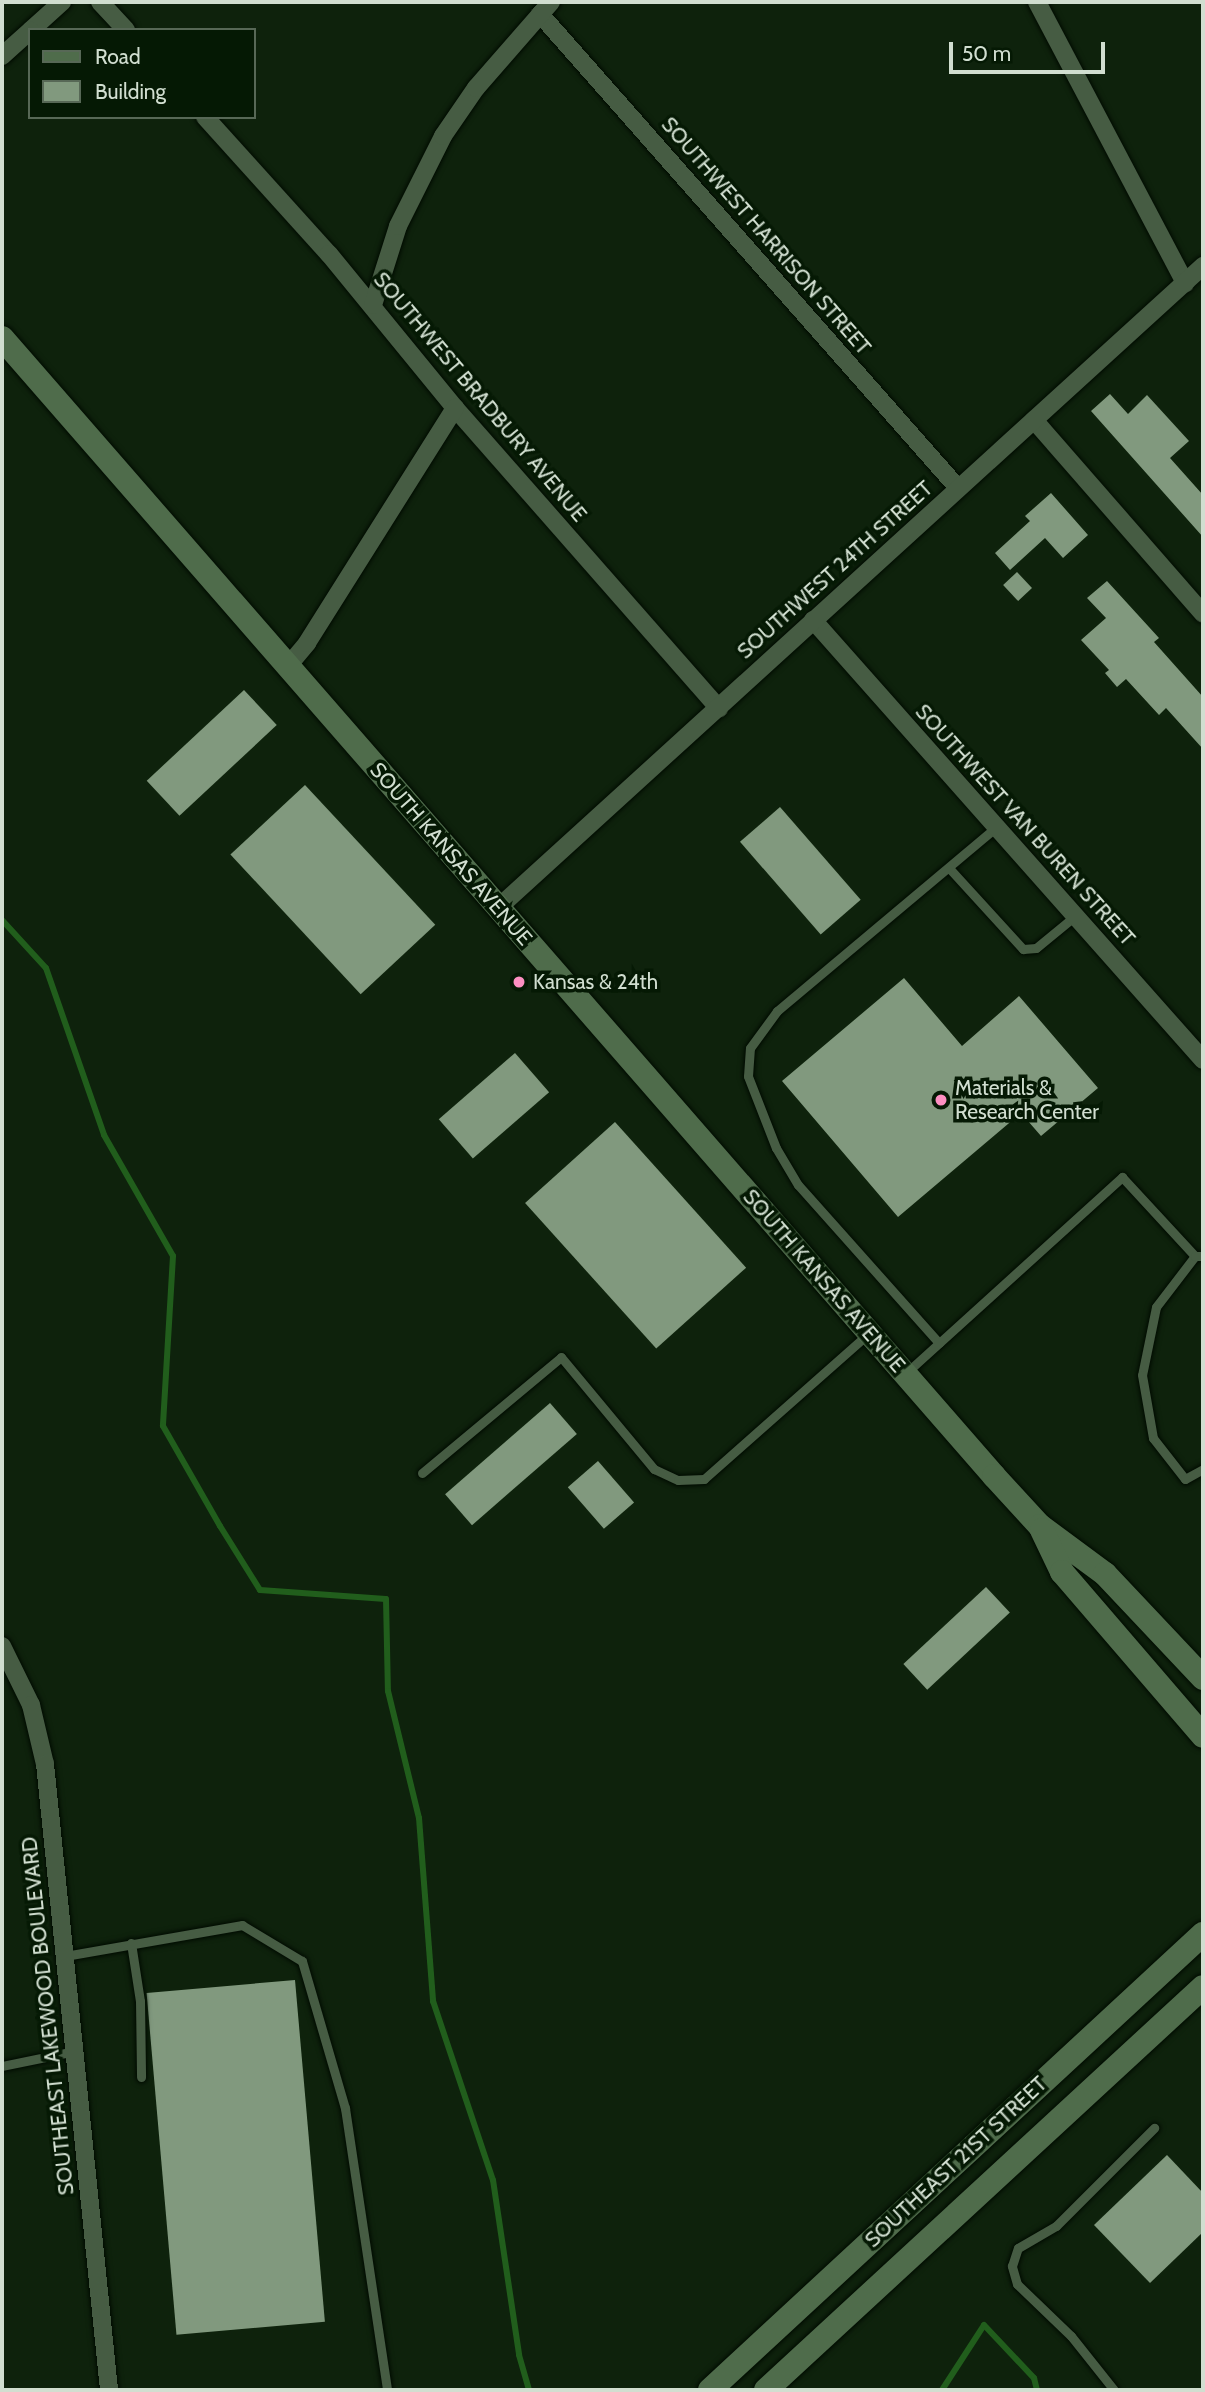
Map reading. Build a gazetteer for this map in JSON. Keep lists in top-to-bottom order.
{
  "streets": {
    "main road": ["SOUTH KANSAS AVENUE", "SOUTHEAST 21ST STREET"],
    "street": [
      "SOUTHWEST HARRISON STREET",
      "SOUTHWEST BRADBURY AVENUE",
      "SOUTHWEST 24TH STREET",
      "SOUTHWEST VAN BUREN STREET",
      "SOUTHEAST LAKEWOOD BOULEVARD"
    ]
  },
  "crossings": [
    ["SOUTHWEST HARRISON STREET", "SOUTHWEST 24TH STREET"],
    ["SOUTHWEST BRADBURY AVENUE", "SOUTHWEST 24TH STREET"],
    ["SOUTHWEST 24TH STREET", "SOUTHWEST VAN BUREN STREET"],
    ["SOUTHWEST 24TH STREET", "SOUTH KANSAS AVENUE"]
  ],
  "places": ["Kansas & 24th", "Materials & Research Center"],
  "legend": ["Road", "Building"],
  "scale_bar": "50 m"
}
